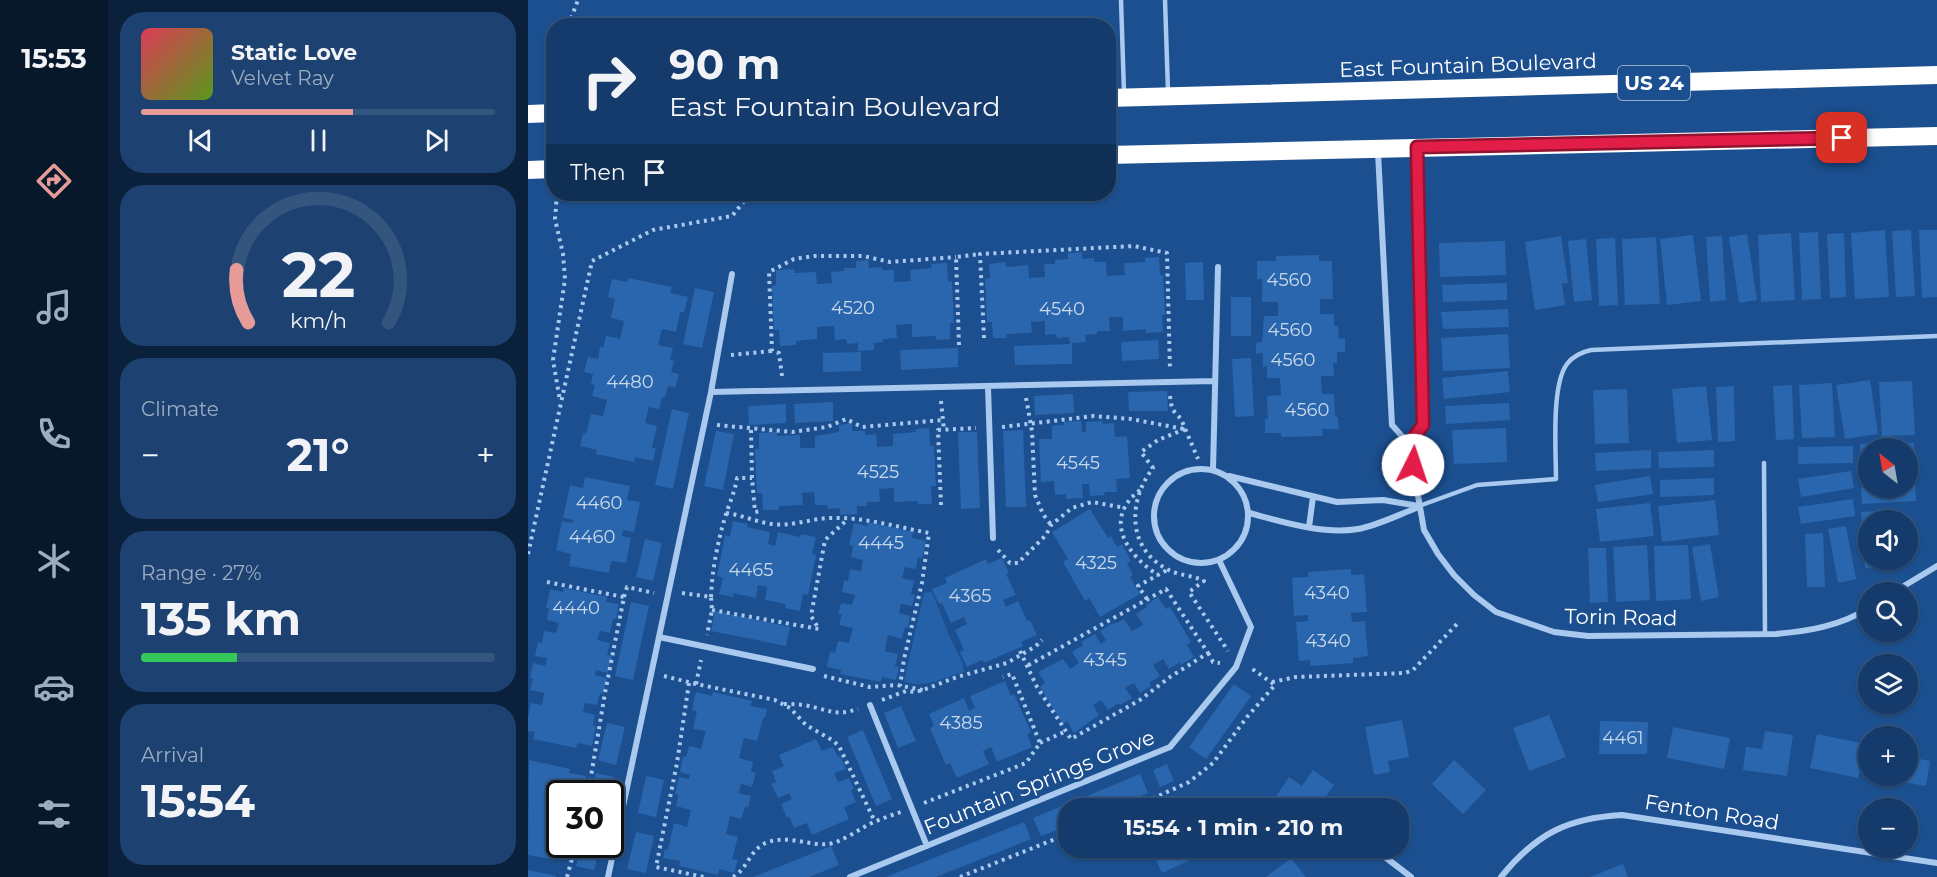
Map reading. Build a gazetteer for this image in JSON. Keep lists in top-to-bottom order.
{
  "streets": {
    "highway": ["East Fountain Boulevard", "US 24"],
    "street": ["Torin Road", "Fountain Springs Grove", "Fenton Road"]
  },
  "house_numbers": [
    "4560",
    "4520",
    "4540",
    "4560",
    "4560",
    "4480",
    "4560",
    "4545",
    "4525",
    "4460",
    "4460",
    "4445",
    "4325",
    "4465",
    "4340",
    "4365",
    "4440",
    "4340",
    "4345",
    "4385",
    "4461"
  ],
  "north": "top left",
  "page": {
    "tabs": "15:53",
    "turn": ["90 m", "East Fountain Boulevard"],
    "song": ["Static Love", "Velvet Ray"],
    "then": "Then",
    "tile": [
      "Climate",
      ["Range · 27%", "135 km"],
      ["Arrival", "15:54"]
    ],
    "heat": ["−", "21°", "+"],
    "map_buttons": ["+", "−"],
    "limit": "30",
    "trip": "15:54 · 1 min · 210 m",
    "gauge": ["22", "km/h"]
  }
}
